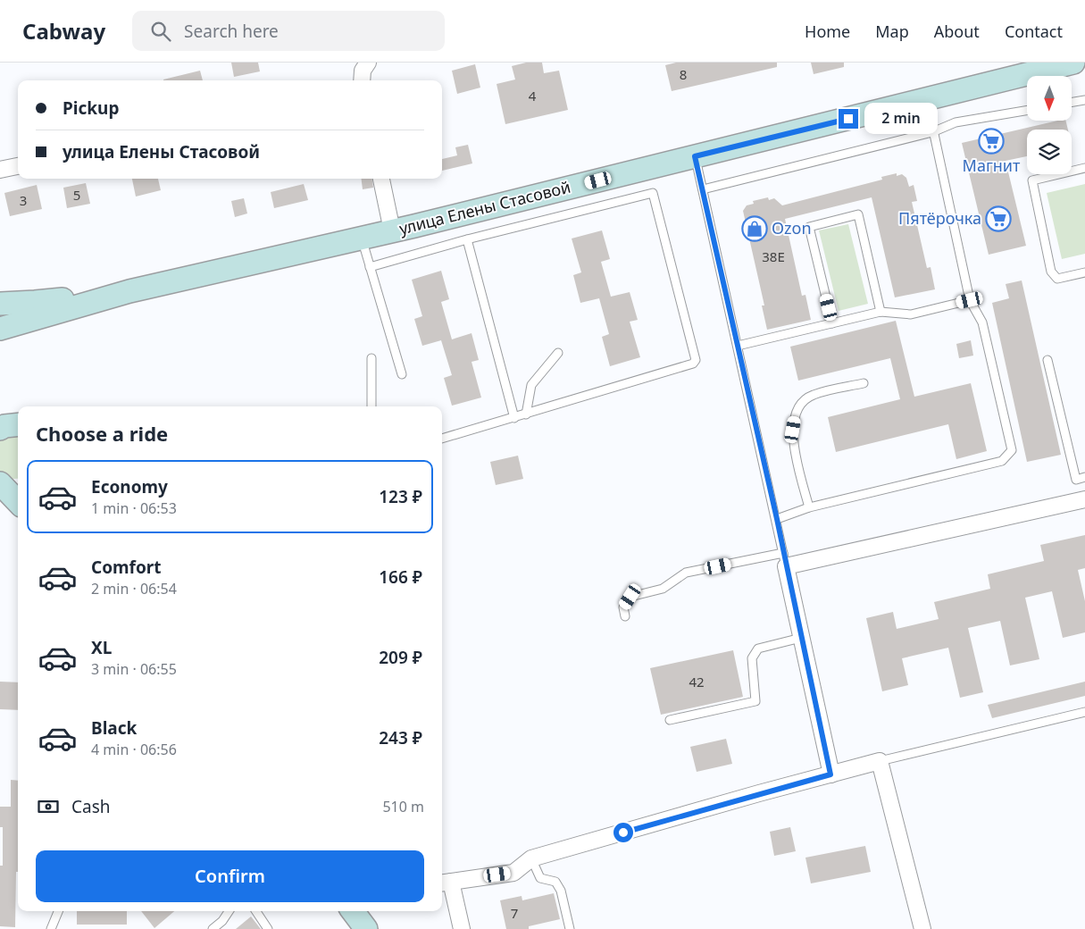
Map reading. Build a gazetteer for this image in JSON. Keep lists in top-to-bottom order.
{
  "streets": {
    "main road": ["улица Елены Стасовой"]
  },
  "places": {
    "supermarket": ["Магнит", "Пятёрочка"],
    "shop": ["Ozon"]
  },
  "house_numbers": [
    "8",
    "4",
    "5",
    "3",
    "38Е",
    "42",
    "7"
  ],
  "north": "bottom",
  "page": {
    "header": "Cabway",
    "search": "Search here",
    "nav": [
      "Home",
      "Map",
      "About",
      "Contact"
    ],
    "banner": ["Pickup", "улица Елены Стасовой"],
    "bubble": "2 min",
    "heading": "Choose a ride",
    "list": [
      {
        "name": "Economy",
        "note": "1 min · 06:53",
        "value": "123 ₽"
      },
      {
        "name": "Comfort",
        "note": "2 min · 06:54",
        "value": "166 ₽"
      },
      {
        "name": "XL",
        "note": "3 min · 06:55",
        "value": "209 ₽"
      },
      {
        "name": "Black",
        "note": "4 min · 06:56",
        "value": "243 ₽"
      }
    ],
    "pay": ["Cash", "510 m"],
    "buttons": "Confirm"
  }
}
